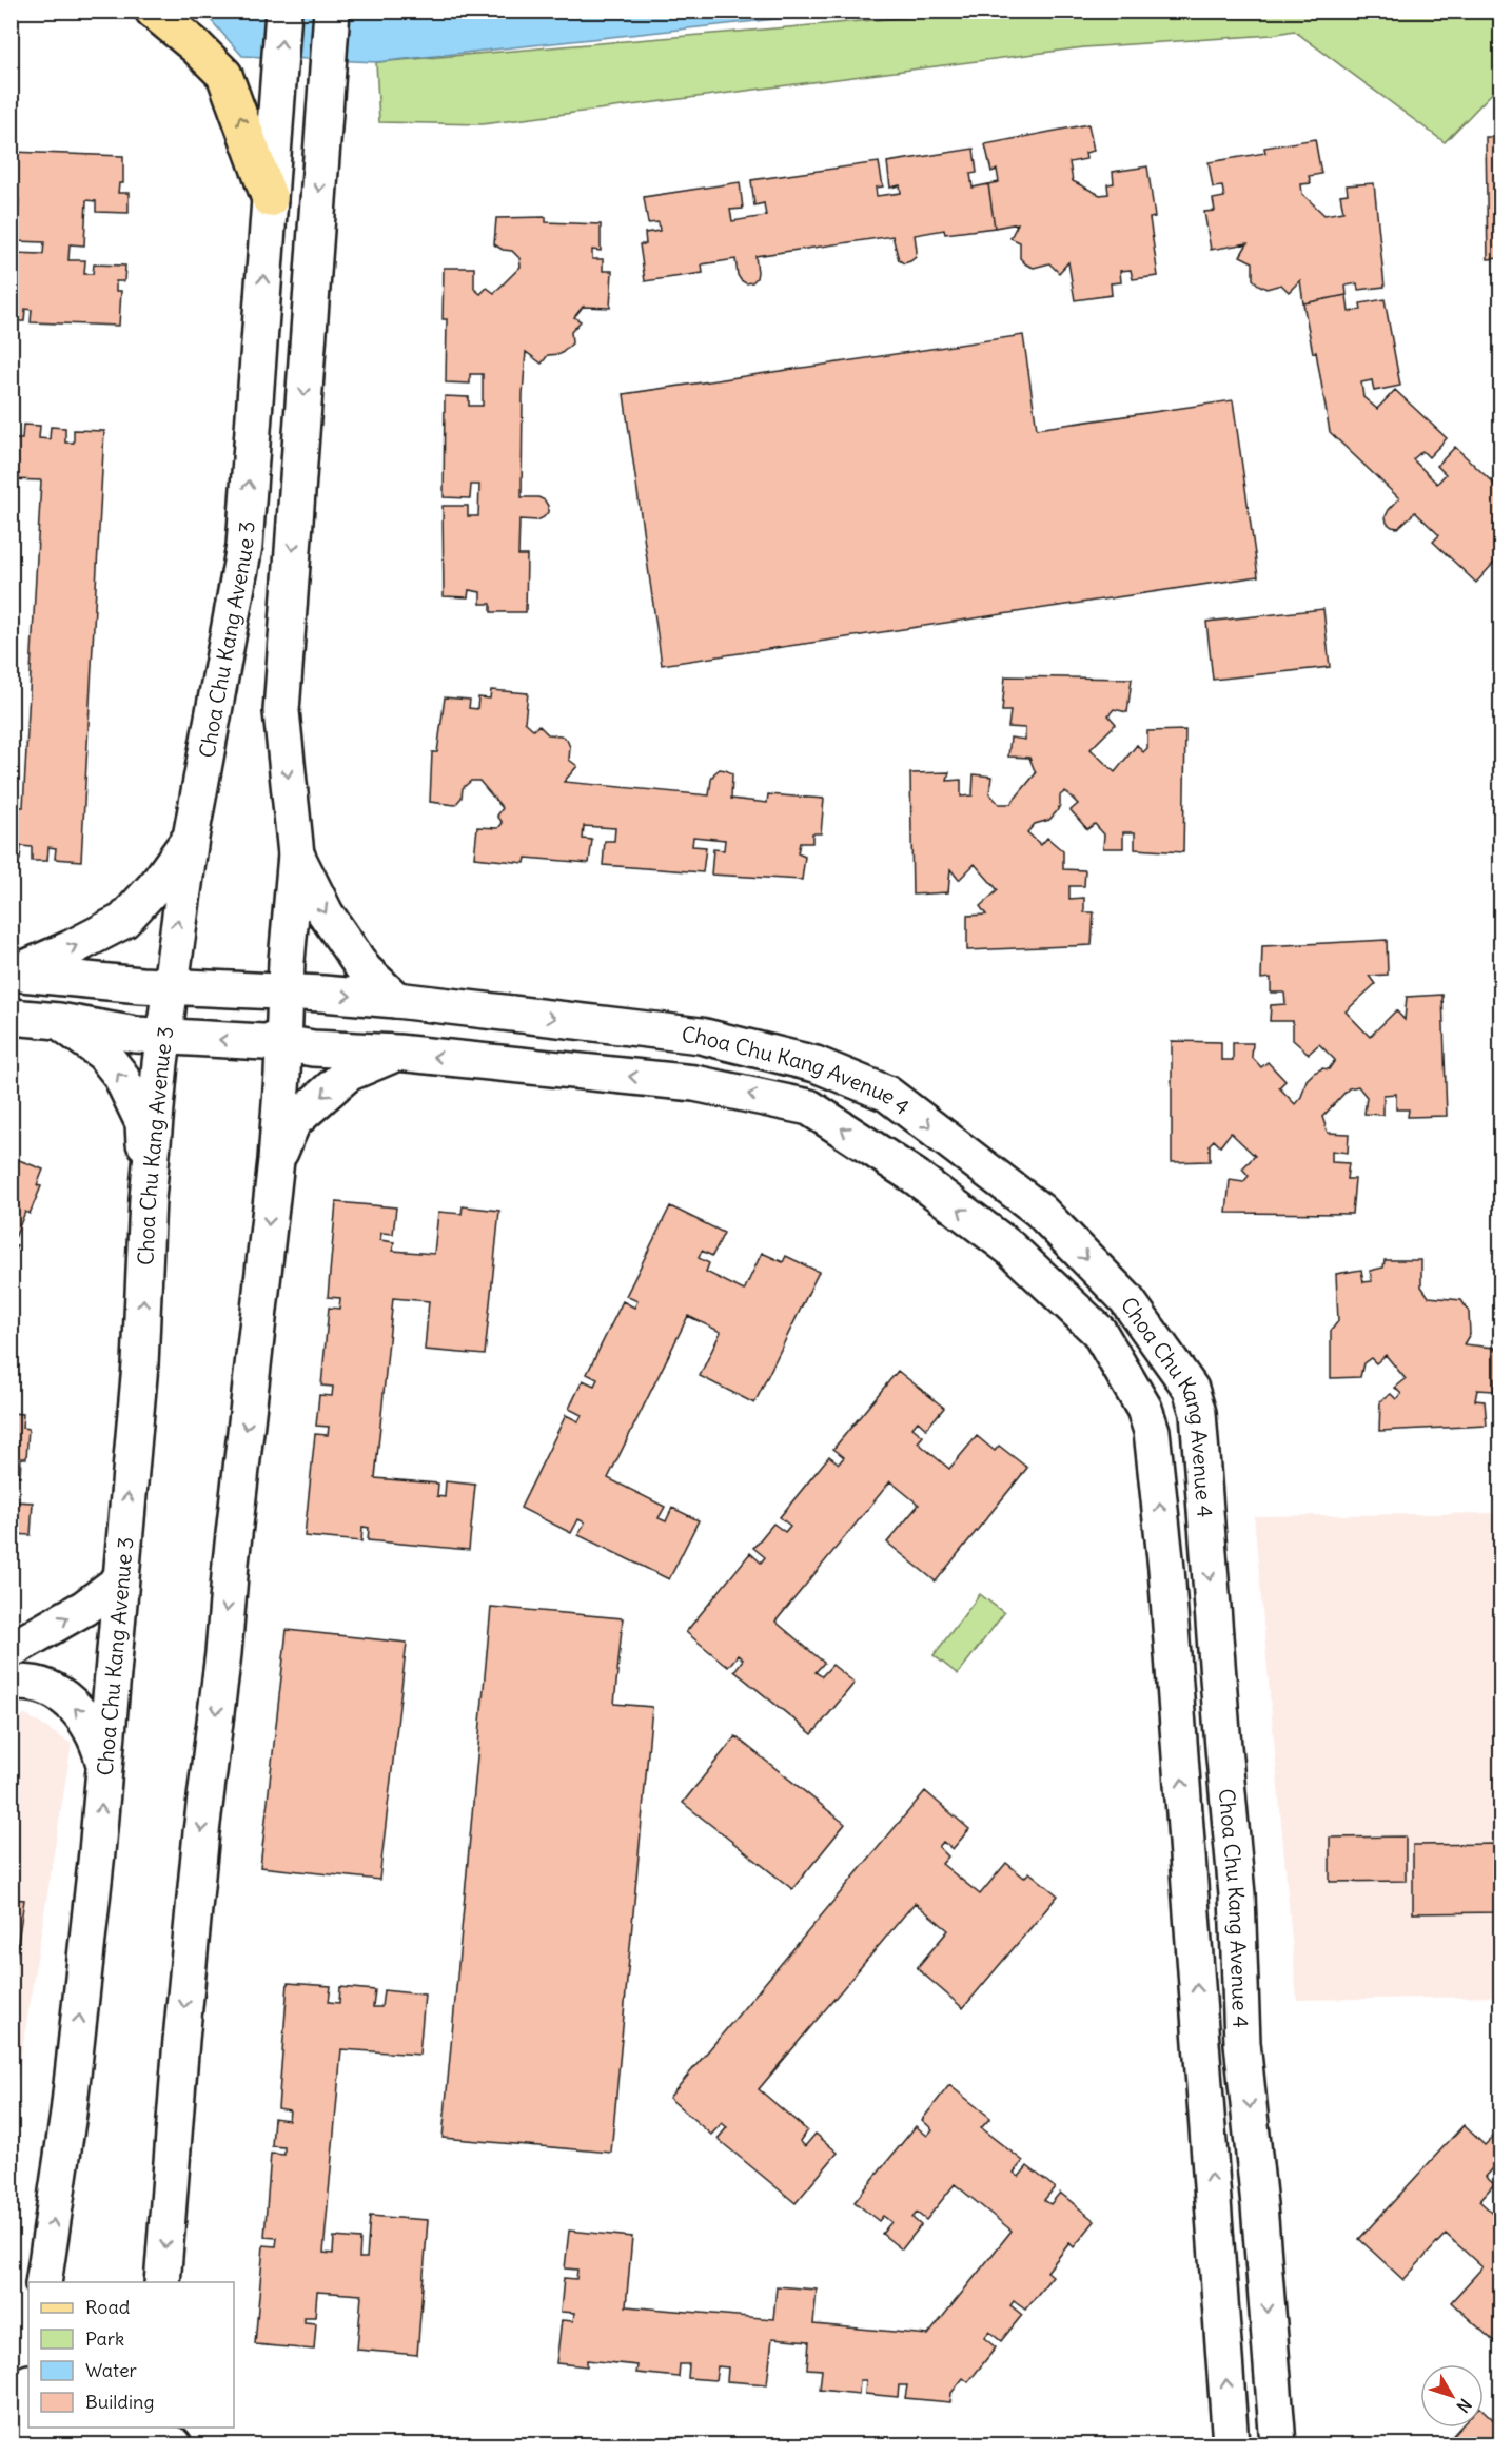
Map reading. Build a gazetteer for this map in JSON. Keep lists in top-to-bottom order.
{
  "streets": {
    "street": ["Choa Chu Kang Avenue 3", "Choa Chu Kang Avenue 4"]
  },
  "crossings": [
    ["Choa Chu Kang Avenue 3", "Choa Chu Kang Avenue 4"]
  ],
  "legend": [
    "Road",
    "Park",
    "Water",
    "Building"
  ],
  "north": "bottom right"
}
